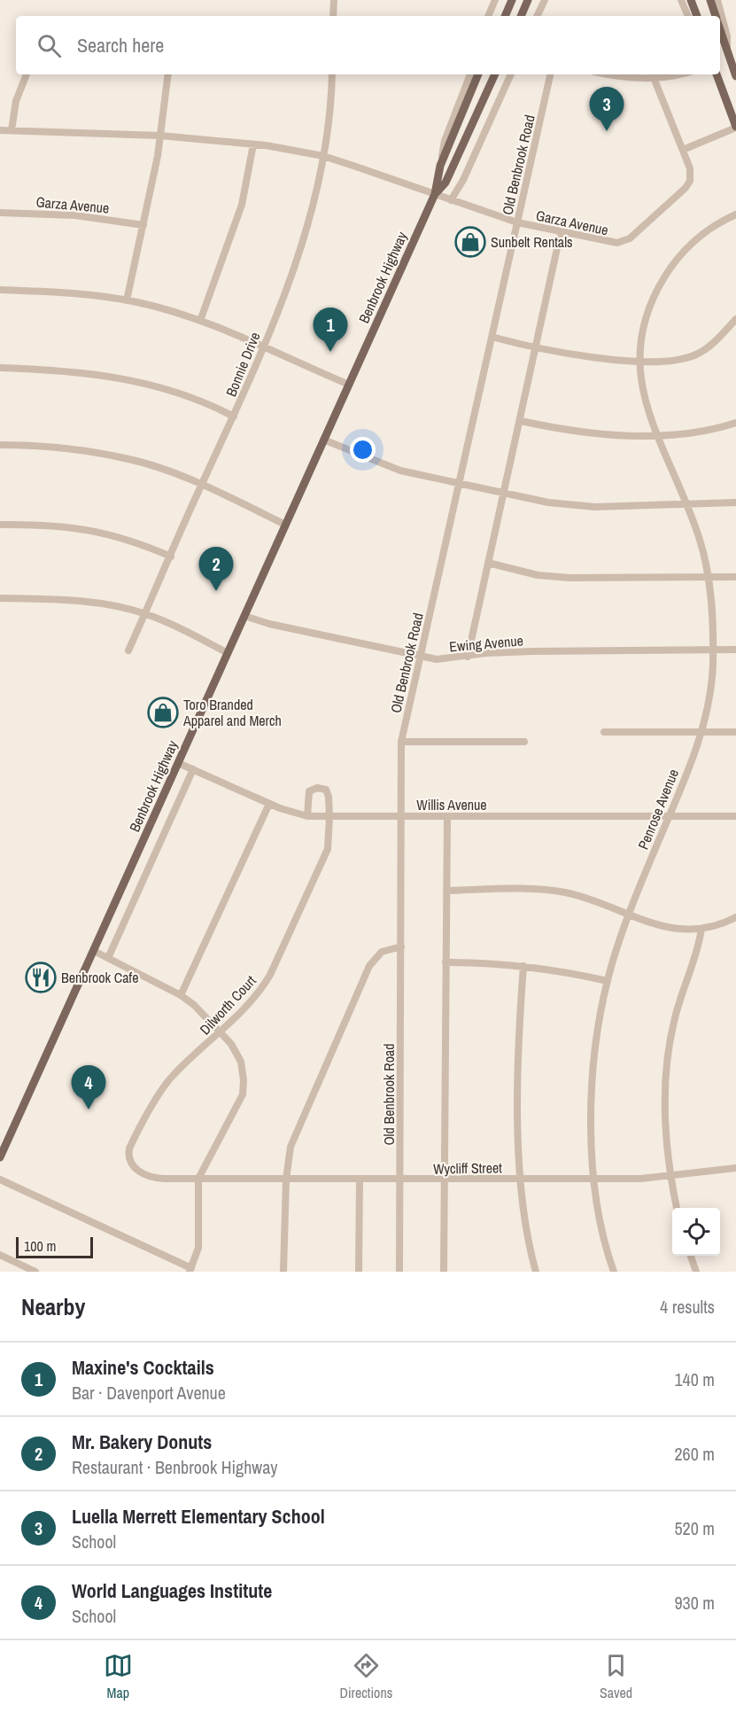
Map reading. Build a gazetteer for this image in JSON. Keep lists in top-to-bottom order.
{
  "streets": {
    "main road": ["Benbrook Highway"],
    "street": [
      "Old Benbrook Road",
      "Garza Avenue",
      "Bonnie Drive",
      "Ewing Avenue",
      "Willis Avenue",
      "Penrose Avenue",
      "Dilworth Court",
      "Wycliff Street"
    ]
  },
  "crossings": [
    ["Old Benbrook Road", "Garza Avenue"],
    ["Old Benbrook Road", "Ewing Avenue"],
    ["Old Benbrook Road", "Willis Avenue"],
    ["Old Benbrook Road", "Wycliff Street"],
    ["Garza Avenue", "Benbrook Highway"],
    ["Garza Avenue", "Bonnie Drive"],
    ["Benbrook Highway", "Ewing Avenue"],
    ["Benbrook Highway", "Willis Avenue"],
    ["Ewing Avenue", "Penrose Avenue"],
    ["Willis Avenue", "Penrose Avenue"],
    ["Willis Avenue", "Dilworth Court"],
    ["Penrose Avenue", "Wycliff Street"],
    ["Dilworth Court", "Wycliff Street"]
  ],
  "places": {
    "shop": ["Sunbelt Rentals", "Toro Branded Apparel and Merch"],
    "restaurant": ["Benbrook Cafe"]
  },
  "scale_bar": "100 m",
  "page": {
    "search": "Search here",
    "pins": [
      "3",
      "1",
      "2",
      "4"
    ],
    "scale": "100 m",
    "heading": ["Nearby", "4 results"],
    "list": [
      {
        "mark": "1",
        "name": "Maxine's Cocktails",
        "note": "Bar · Davenport Avenue",
        "value": "140 m"
      },
      {
        "mark": "2",
        "name": "Mr. Bakery Donuts",
        "note": "Restaurant · Benbrook Highway",
        "value": "260 m"
      },
      {
        "mark": "3",
        "name": "Luella Merrett Elementary School",
        "note": "School",
        "value": "520 m"
      },
      {
        "mark": "4",
        "name": "World Languages Institute",
        "note": "School",
        "value": "930 m"
      }
    ],
    "nav": ["Map", "Directions", "Saved"]
  }
}
